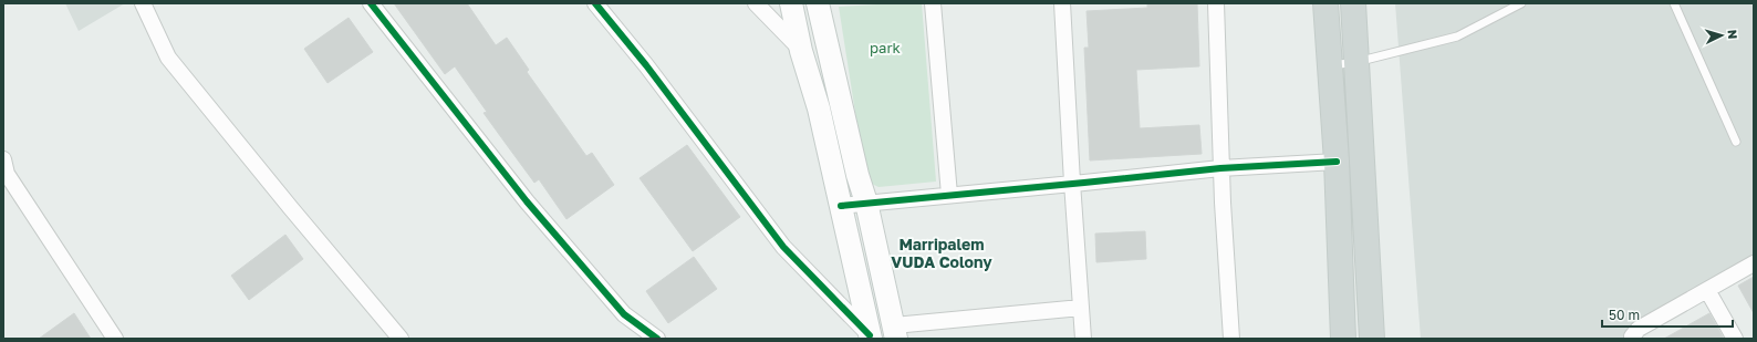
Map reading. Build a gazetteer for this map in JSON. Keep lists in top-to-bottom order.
{
  "districts": ["Marripalem VUDA Colony"],
  "parks": ["park"],
  "scale_bar": "50 m",
  "north": "right"
}
